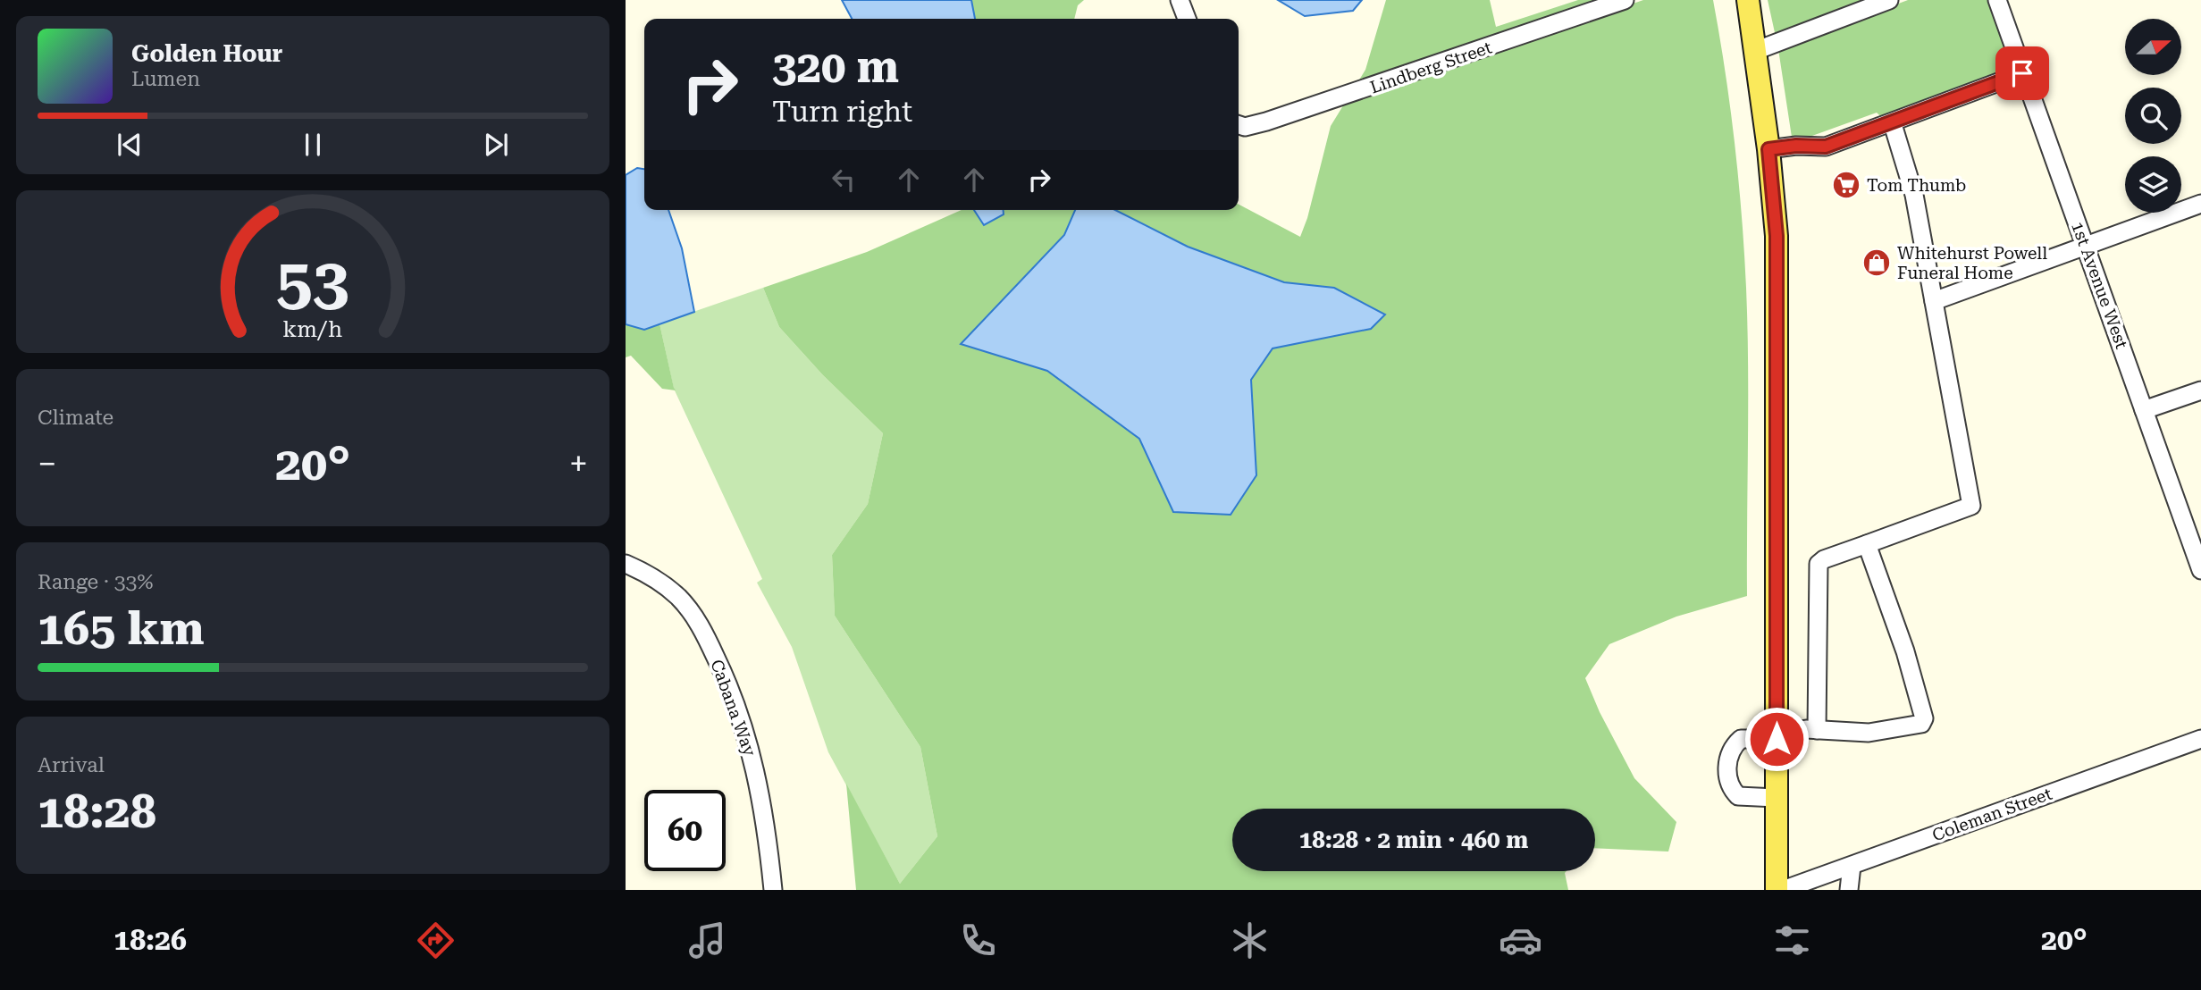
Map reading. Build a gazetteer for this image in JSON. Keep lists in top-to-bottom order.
{
  "streets": {
    "street": [
      "Lindberg Street",
      "1st Avenue West",
      "Cabana Way",
      "Coleman Street"
    ]
  },
  "places": {
    "supermarket": ["Tom Thumb"],
    "shop": ["Whitehurst Powell Funeral Home"]
  },
  "north": "right",
  "page": {
    "turn": ["320 m", "Turn right"],
    "song": ["Golden Hour", "Lumen"],
    "tile": [
      "Climate",
      ["Range · 33%", "165 km"],
      ["Arrival", "18:28"]
    ],
    "heat": ["−", "20°", "+"],
    "limit": "60",
    "trip": "18:28 · 2 min · 460 m",
    "tabs": ["18:26", "20°"],
    "gauge": ["53", "km/h"]
  }
}
